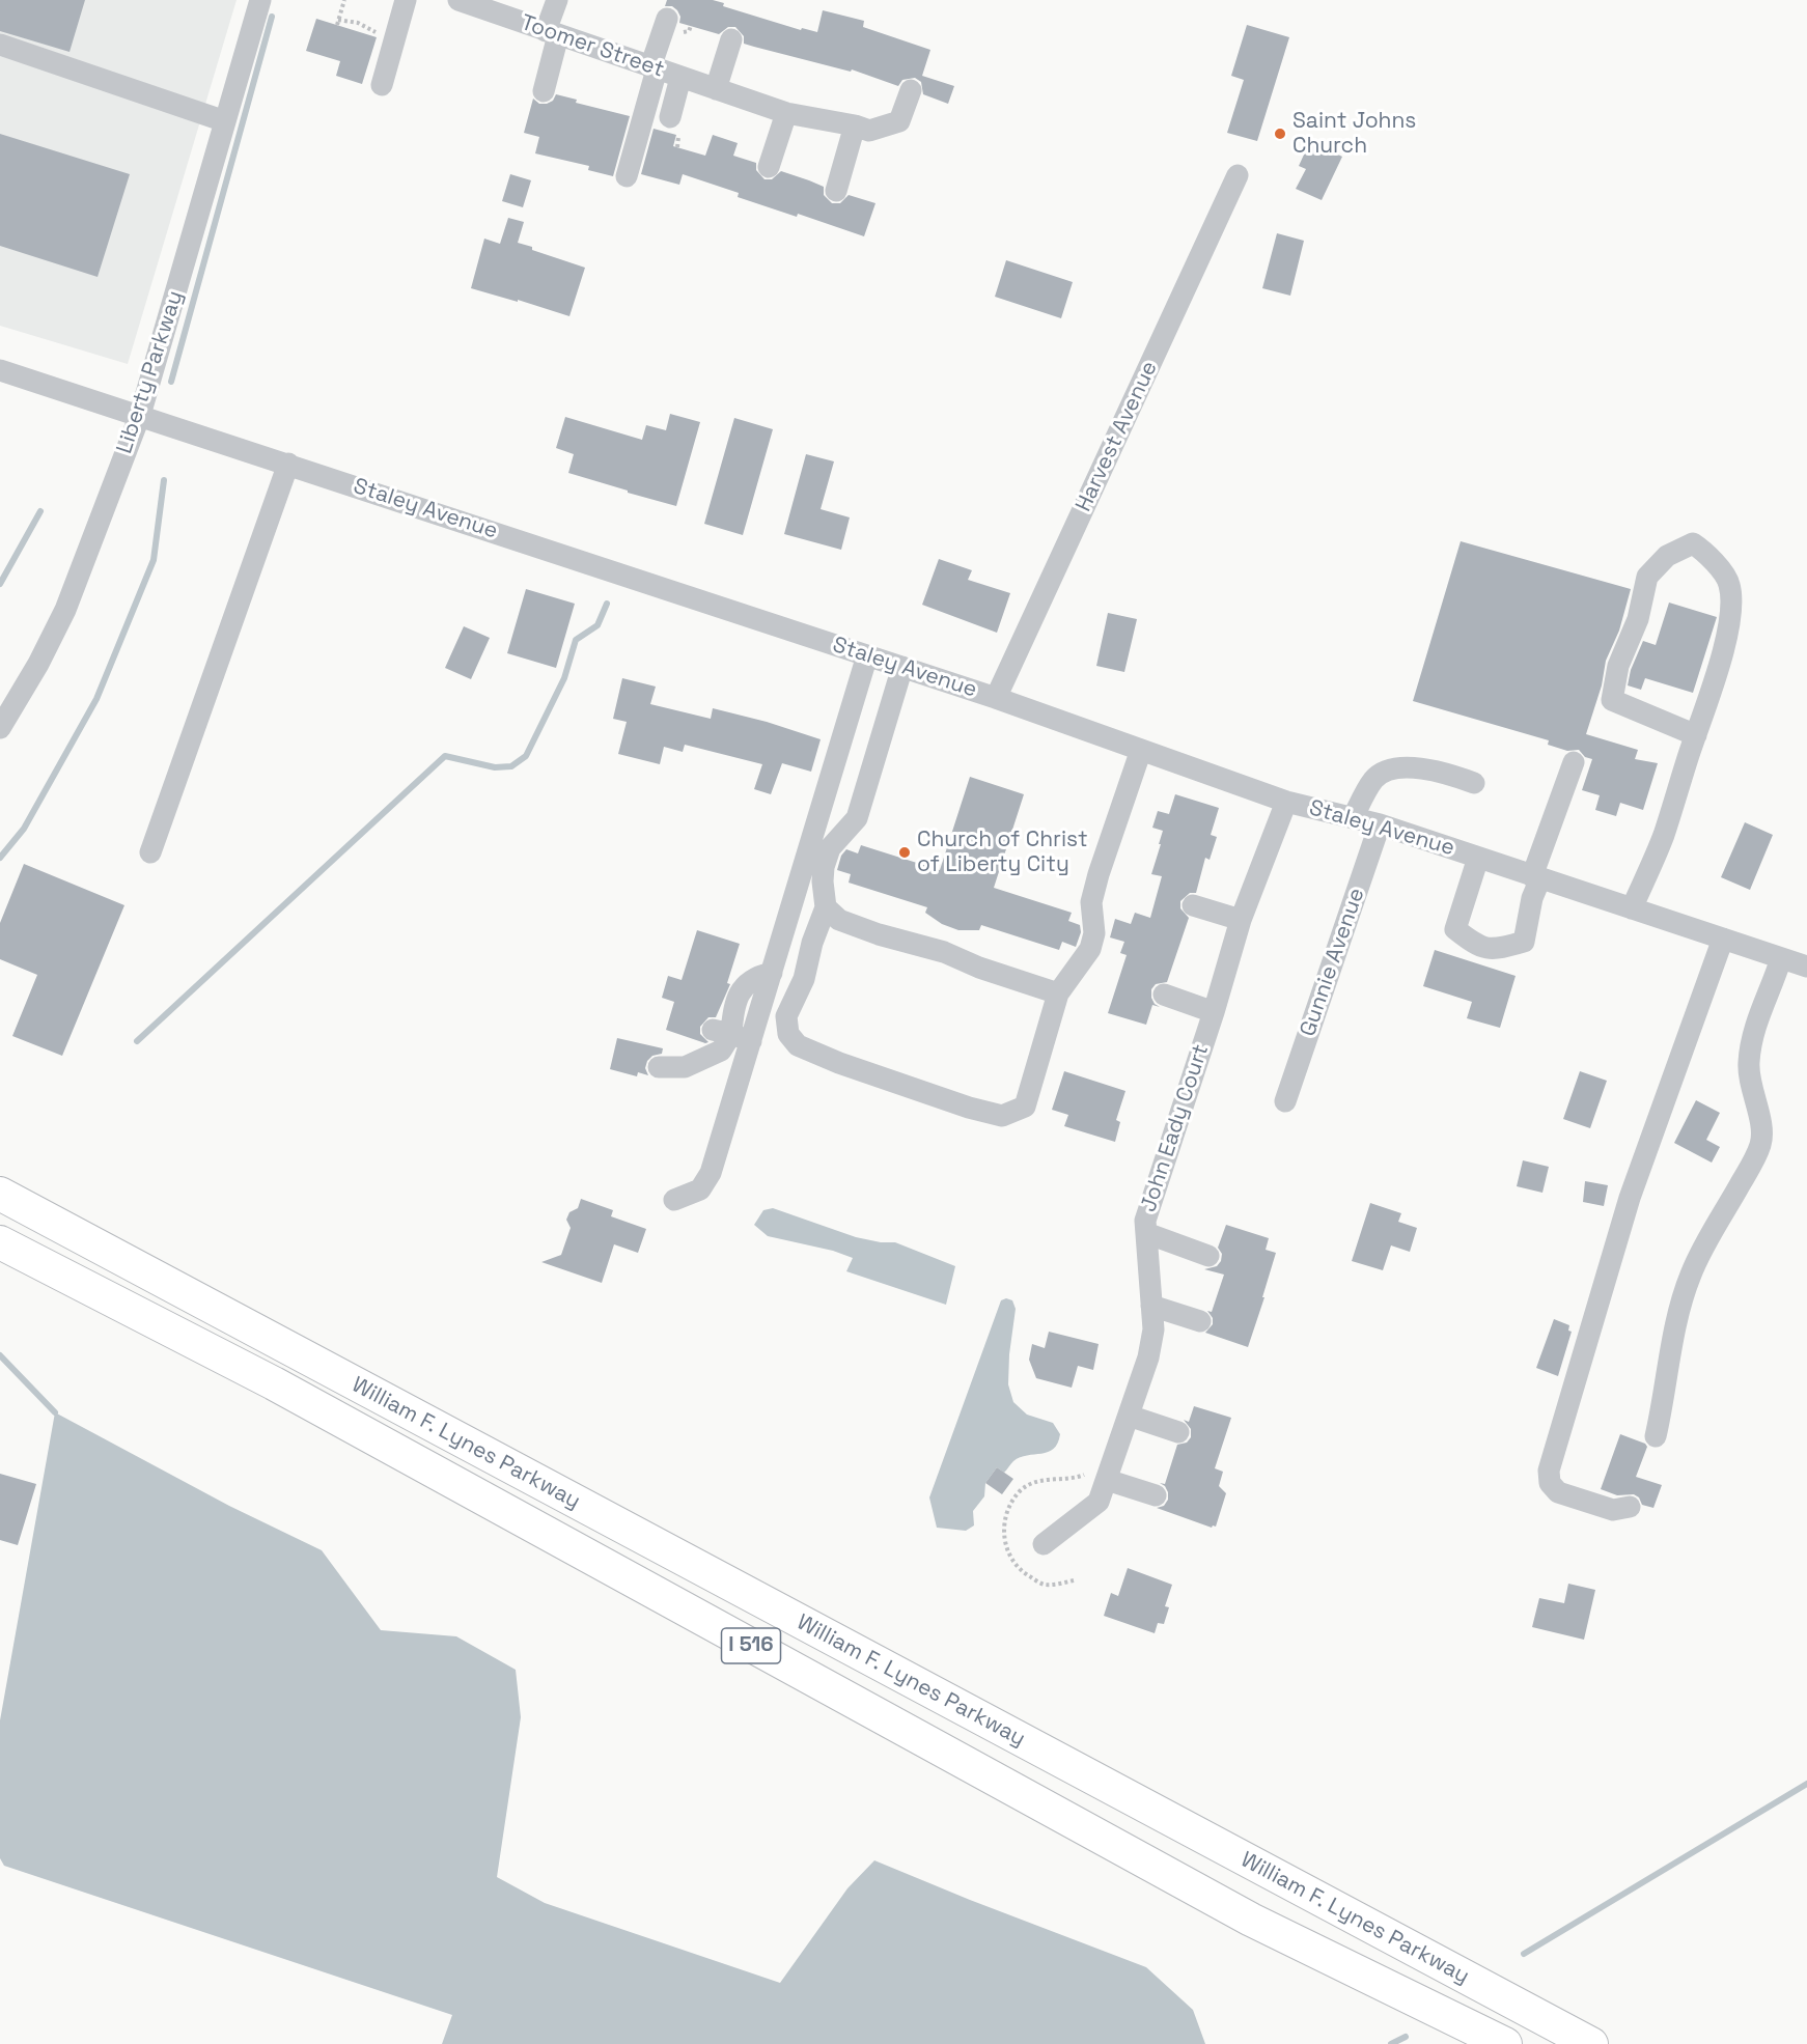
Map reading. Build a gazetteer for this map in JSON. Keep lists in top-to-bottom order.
{
  "streets": {
    "highway": ["William F. Lynes Parkway", "I 516"],
    "street": [
      "Toomer Street",
      "Liberty Parkway",
      "Harvest Avenue",
      "Staley Avenue",
      "Gunnie Avenue",
      "John Eady Court"
    ]
  },
  "crossings": [
    ["Liberty Parkway", "Staley Avenue"],
    ["Harvest Avenue", "Staley Avenue"],
    ["Staley Avenue", "Gunnie Avenue"],
    ["Staley Avenue", "John Eady Court"]
  ],
  "places": ["Saint Johns Church", "Church of Christ of Liberty City"]
}
